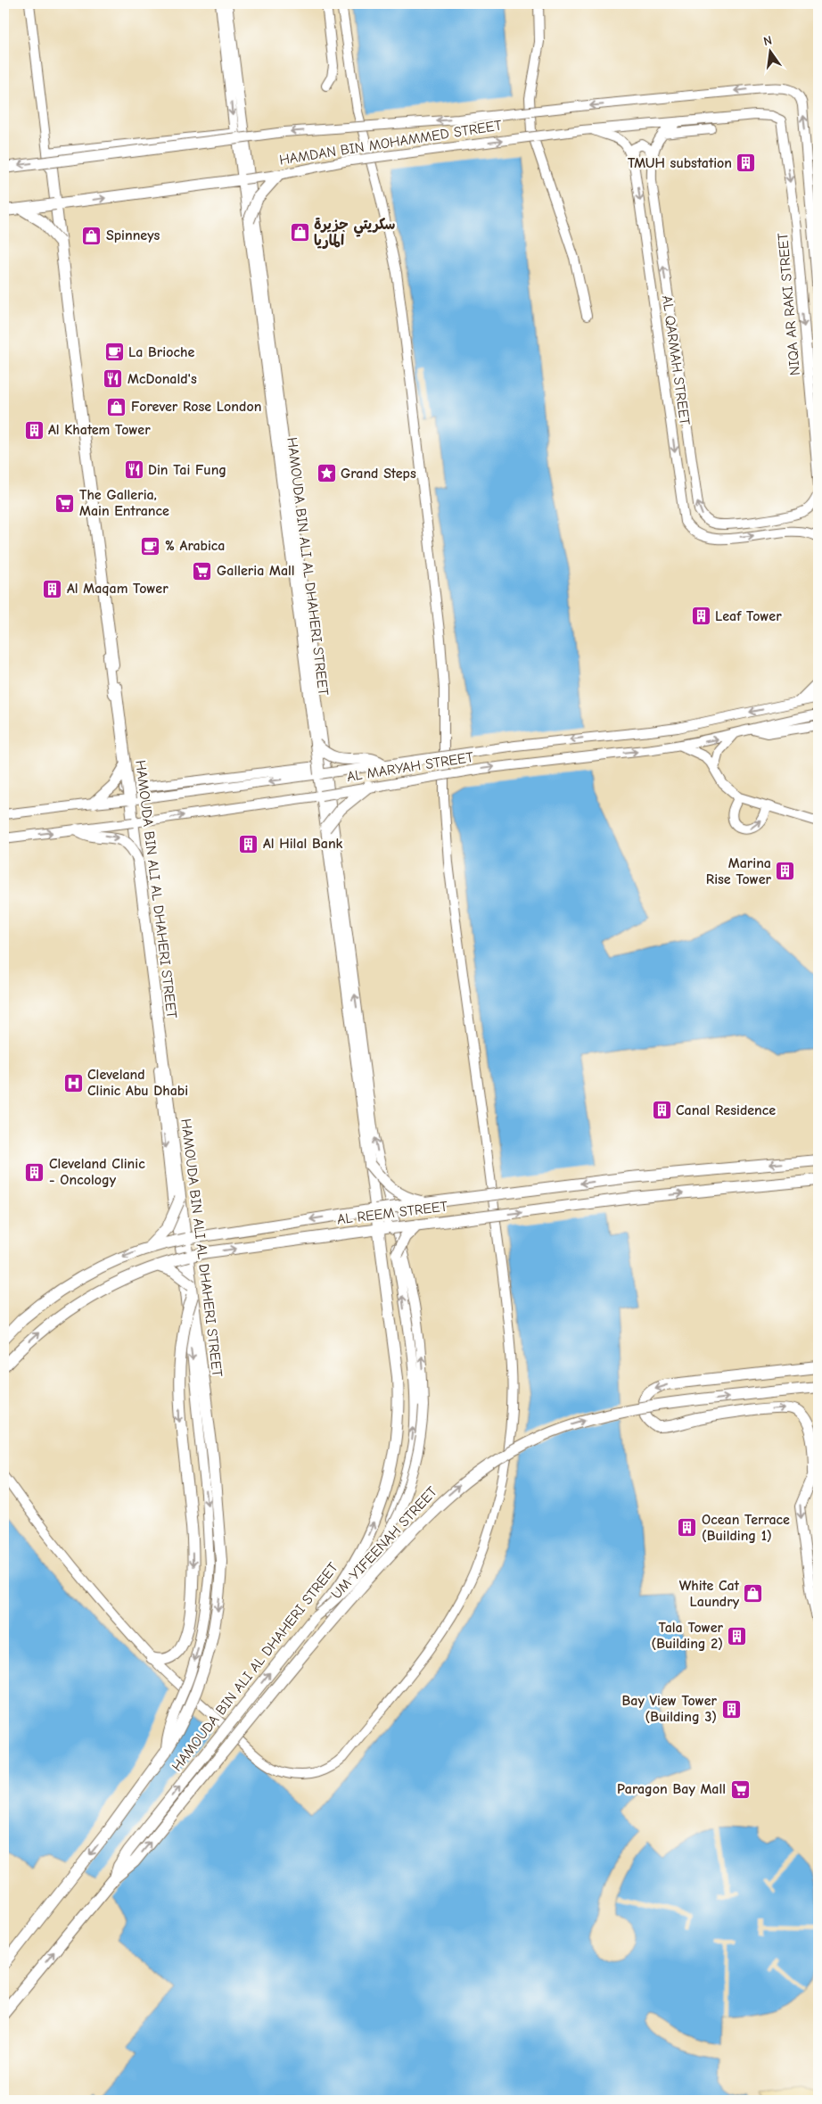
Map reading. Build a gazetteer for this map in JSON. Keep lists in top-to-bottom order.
{
  "streets": {
    "main road": [
      "HAMDAN BIN MOHAMMED STREET",
      "HAMOUDA BIN ALI AL DHAHERI STREET",
      "AL REEM STREET",
      "UM YIFEENAH STREET"
    ],
    "street": ["NIQA AR RAKI STREET", "AL QARMAH STREET", "AL MARYAH STREET"]
  },
  "crossings": [
    ["HAMDAN BIN MOHAMMED STREET", "NIQA AR RAKI STREET"],
    ["HAMDAN BIN MOHAMMED STREET", "AL QARMAH STREET"],
    ["HAMDAN BIN MOHAMMED STREET", "HAMOUDA BIN ALI AL DHAHERI STREET"],
    ["HAMOUDA BIN ALI AL DHAHERI STREET", "AL MARYAH STREET"],
    ["HAMOUDA BIN ALI AL DHAHERI STREET", "AL REEM STREET"],
    ["HAMOUDA BIN ALI AL DHAHERI STREET", "UM YIFEENAH STREET"]
  ],
  "one_way": ["UM YIFEENAH STREET"],
  "places": {
    "building": [
      "TMUH substation",
      "Al Khatem Tower",
      "Al Maqam Tower",
      "Leaf Tower",
      "Al Hilal Bank",
      "Marina Rise Tower",
      "Canal Residence",
      "Cleveland Clinic - Oncology",
      "Ocean Terrace (Building 1)",
      "Tala Tower (Building 2)",
      "Bay View Tower (Building 3)"
    ],
    "shop": [
      "سكريتي جزيرة الماريا",
      "Spinneys",
      "Forever Rose London",
      "White Cat Laundry"
    ],
    "cafe": ["La Brioche", "% Arabica"],
    "restaurant": ["McDonald's", "Din Tai Fung"],
    "place": ["Grand Steps"],
    "supermarket": ["The Galleria, Main Entrance", "Galleria Mall", "Paragon Bay Mall"],
    "hospital": ["Cleveland Clinic Abu Dhabi"]
  },
  "north": "top"
}
